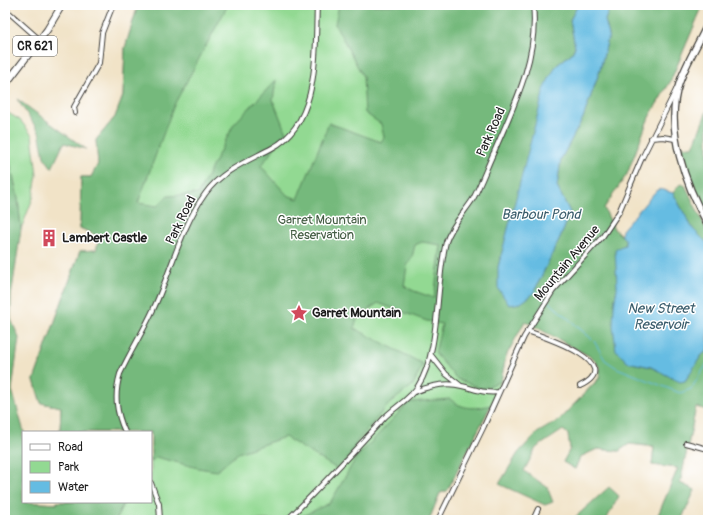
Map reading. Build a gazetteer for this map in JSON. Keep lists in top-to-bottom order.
{
  "streets": {
    "main road": ["CR 621"],
    "street": ["Park Road", "Mountain Avenue"]
  },
  "crossings": [
    ["Park Road", "Mountain Avenue"]
  ],
  "water": ["Barbour Pond", "New Street Reservoir"],
  "parks": ["Garret Mountain Reservation"],
  "places": {
    "building": ["Lambert Castle"],
    "place": ["Garret Mountain"]
  },
  "legend": ["Road", "Park", "Water"]
}
